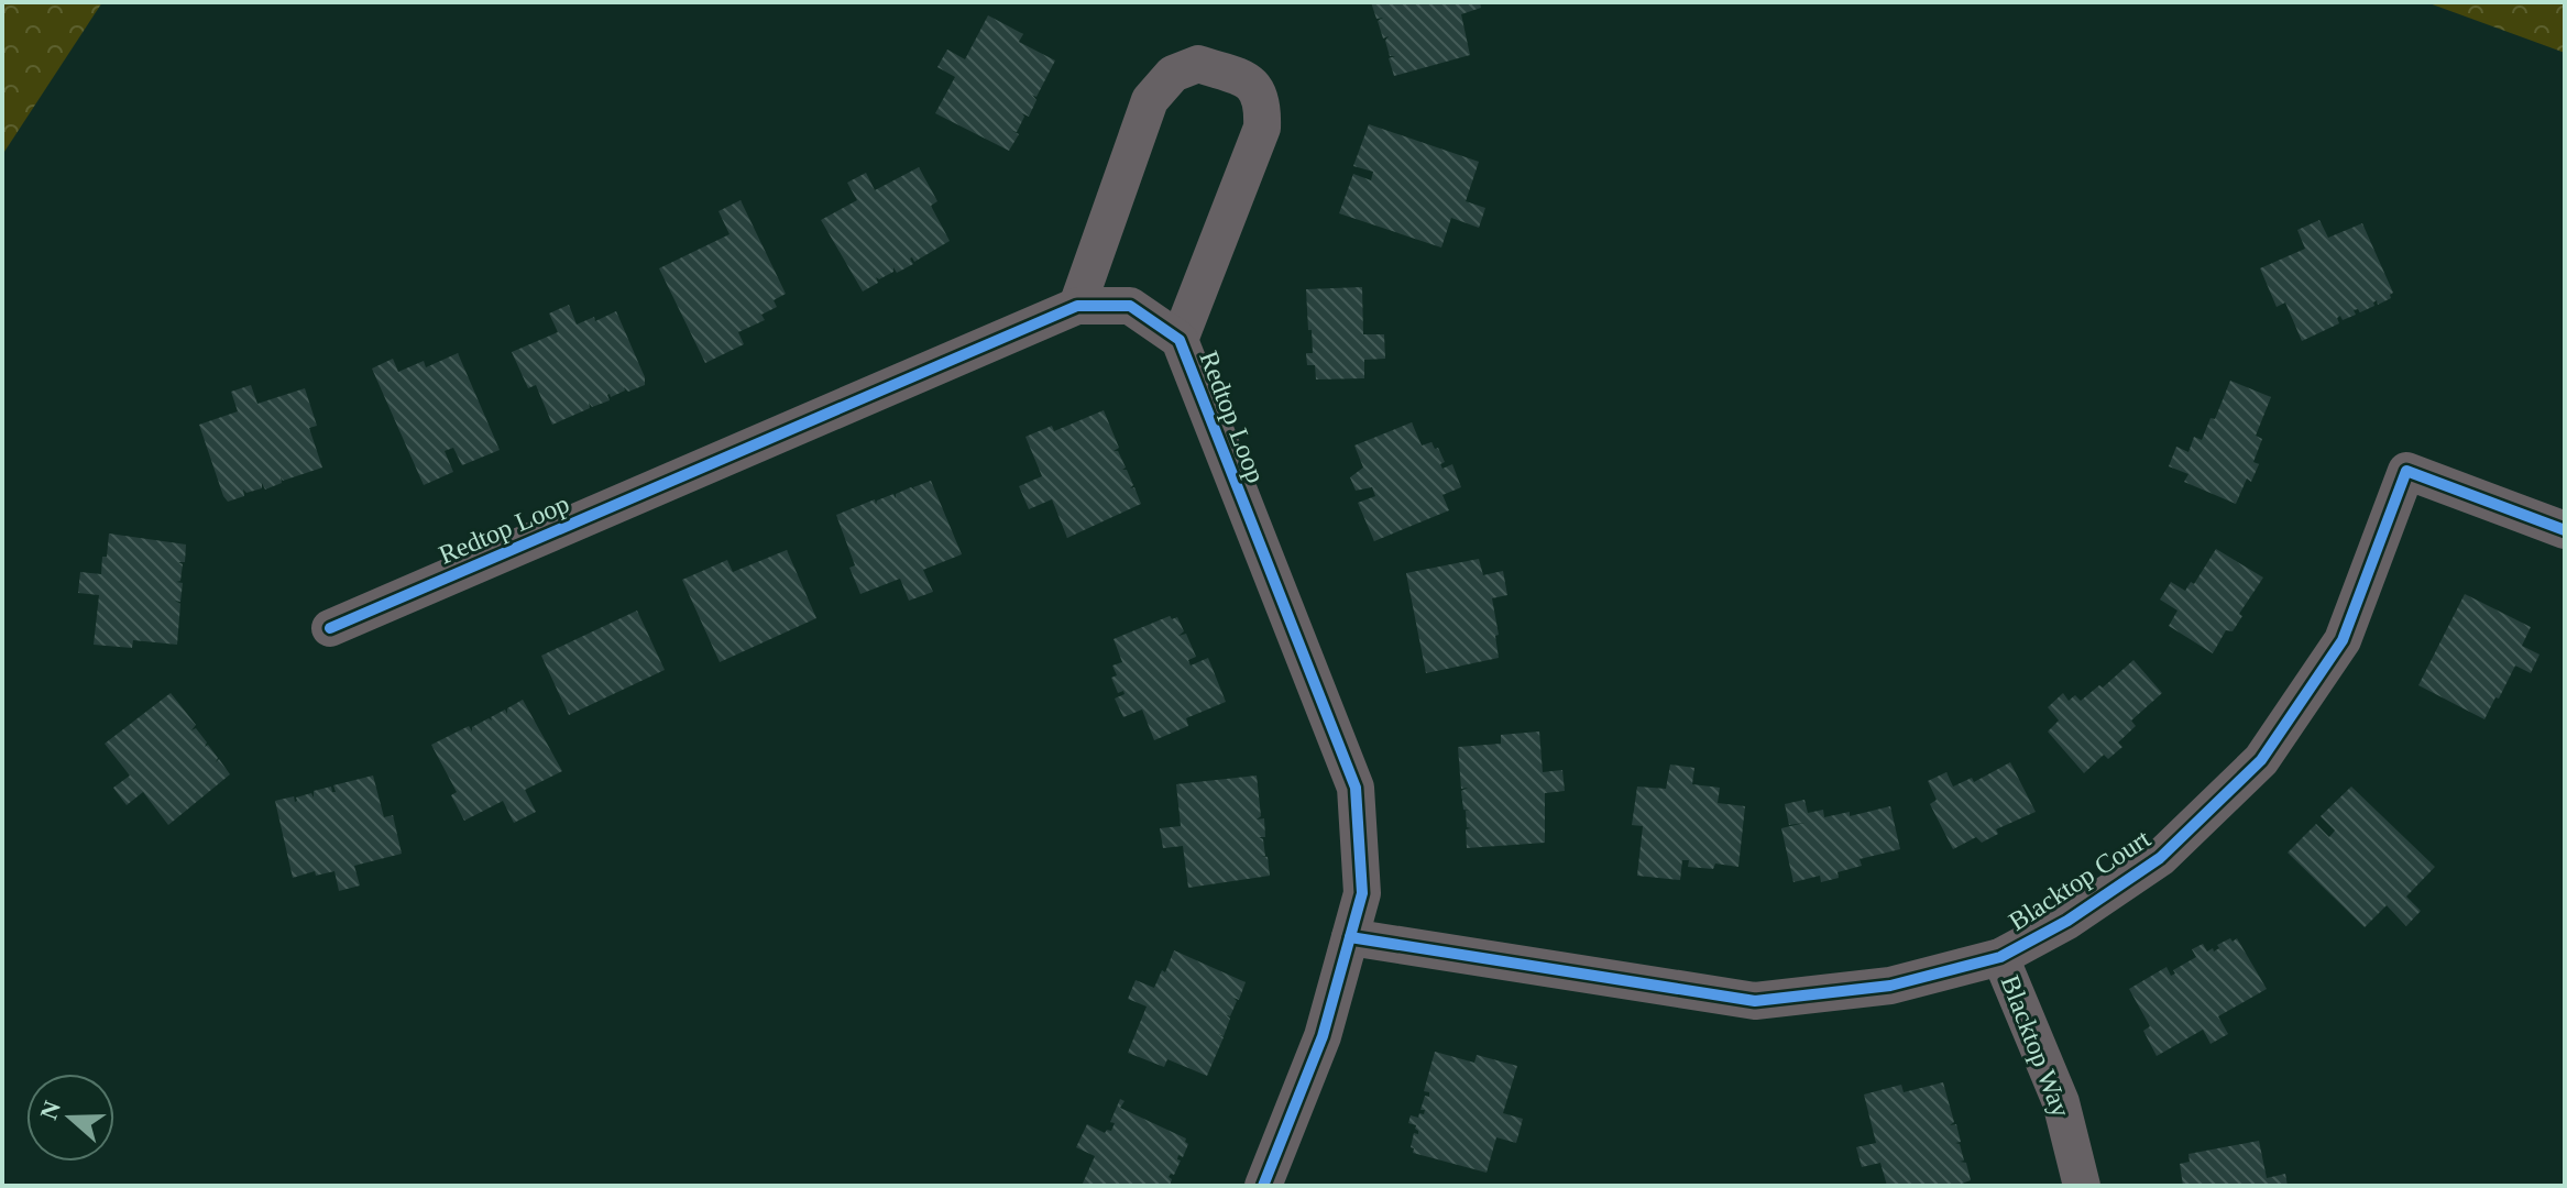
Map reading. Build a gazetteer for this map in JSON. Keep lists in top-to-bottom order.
{
  "streets": {
    "street": ["Redtop Loop", "Blacktop Court", "Blacktop Way"]
  },
  "crossings": [
    ["Redtop Loop", "Blacktop Court"],
    ["Blacktop Court", "Blacktop Way"]
  ],
  "north": "left"
}
